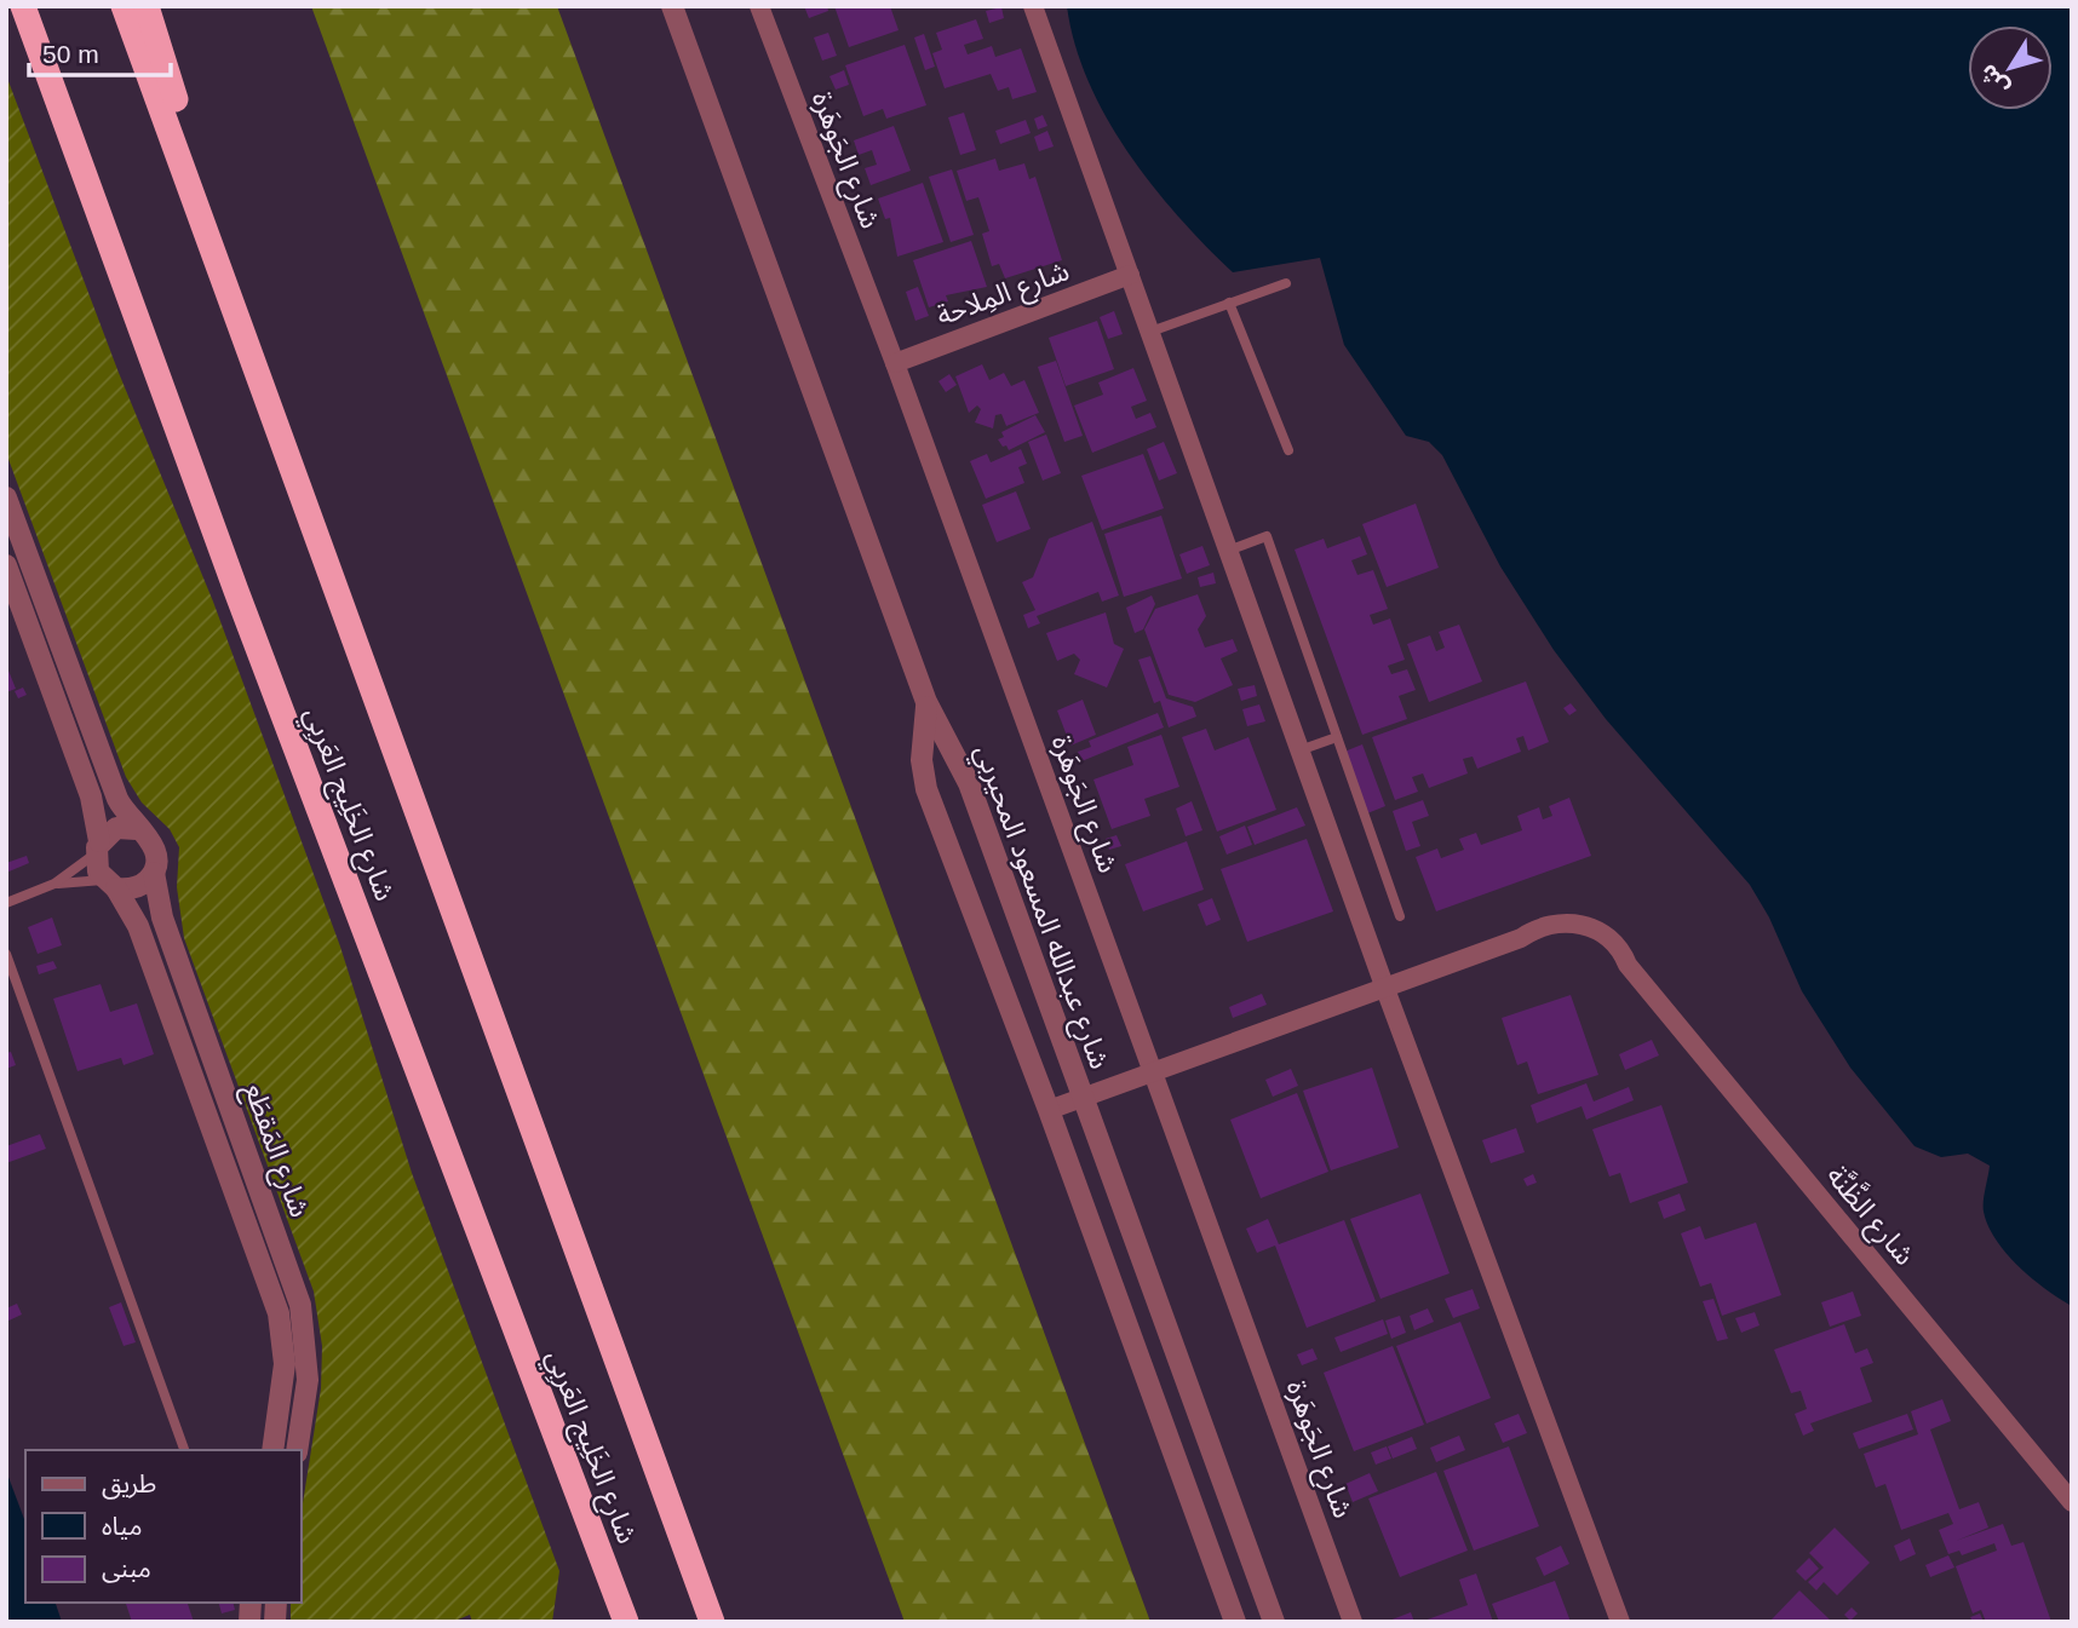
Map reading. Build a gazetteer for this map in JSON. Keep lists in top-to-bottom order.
{
  "streets": {
    "highway": ["شارع الخَلِيج العَربِي"],
    "street": [
      "شارع الجَوهَرة",
      "شارع المِلاحة",
      "شارع عبدالله المسعود المحيربي",
      "شارع المَقطَع",
      "شارع الظَّنَّة"
    ]
  },
  "crossings": [
    ["شارع الجَوهَرة", "شارع المِلاحة"],
    ["شارع الجَوهَرة", "شارع الظَّنَّة"],
    ["شارع عبدالله المسعود المحيربي", "شارع الظَّنَّة"]
  ],
  "legend": ["طريق", "مياه", "مبنى"],
  "scale_bar": "50 m",
  "north": "bottom left"
}
